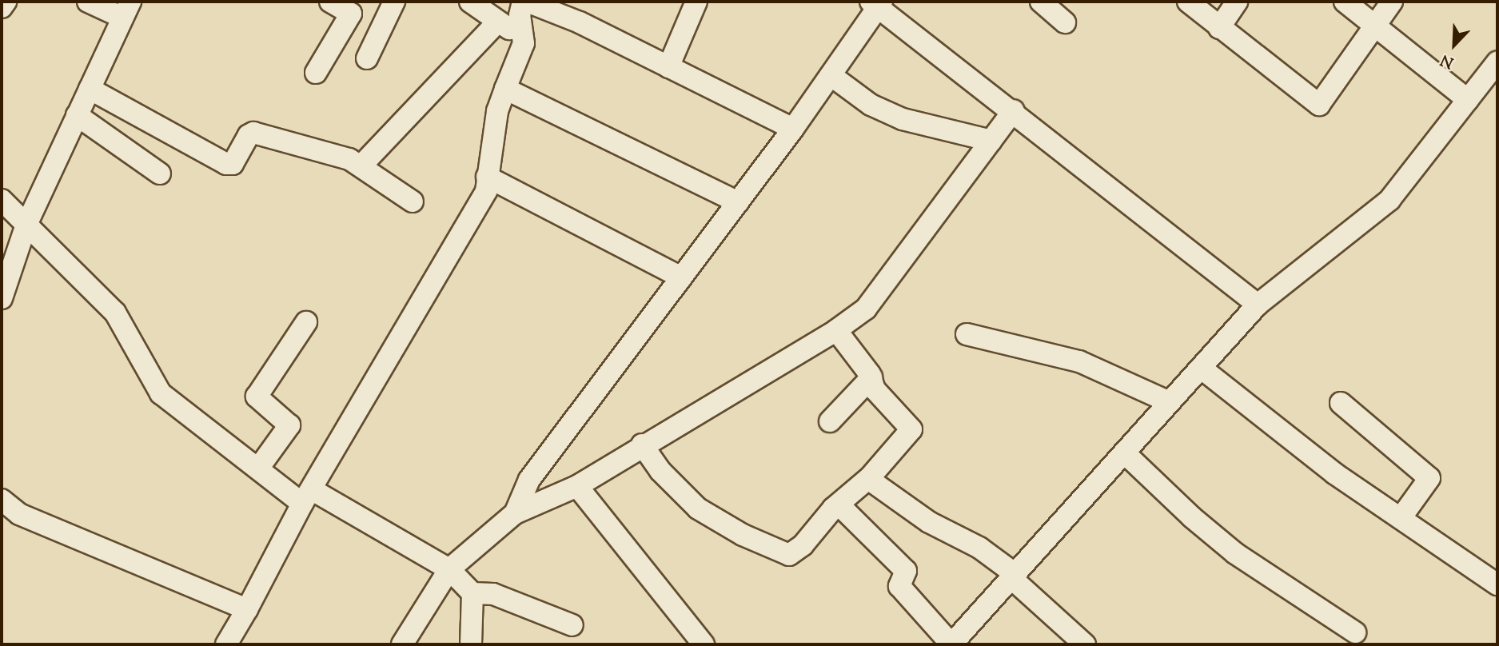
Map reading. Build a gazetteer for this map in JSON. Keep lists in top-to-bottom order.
{
  "north": "bottom left"
}
